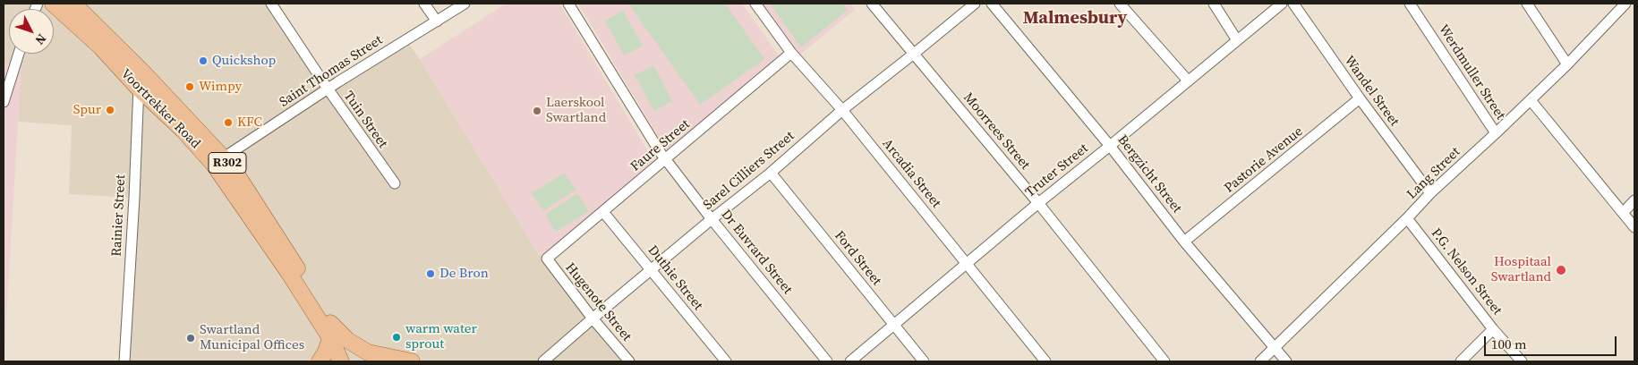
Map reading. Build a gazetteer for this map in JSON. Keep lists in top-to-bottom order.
{
  "streets": {
    "main road": ["Voortrekker Road", "R302"],
    "street": [
      "Saint Thomas Street",
      "Werdmuller Street",
      "Wandel Street",
      "Tuin Street",
      "Moorrees Street",
      "Faure Street",
      "Pastorie Avenue",
      "Sarel Cilliers Street",
      "Truter Street",
      "Arcadia Street",
      "Lang Street",
      "Bergzicht Street",
      "Rainier Street",
      "Dr Euvrard Street",
      "Ford Street",
      "P.G. Nelson Street",
      "Duthie Street",
      "Hugenote Street"
    ]
  },
  "crossings": [
    ["Saint Thomas Street", "Voortrekker Road"],
    ["Saint Thomas Street", "Tuin Street"],
    ["Werdmuller Street", "Lang Street"],
    ["Wandel Street", "Pastorie Avenue"],
    ["Wandel Street", "Lang Street"],
    ["Voortrekker Road", "Rainier Street"],
    ["Moorrees Street", "Sarel Cilliers Street"],
    ["Moorrees Street", "Truter Street"],
    ["Faure Street", "Arcadia Street"],
    ["Faure Street", "Dr Euvrard Street"],
    ["Faure Street", "Duthie Street"],
    ["Faure Street", "Hugenote Street"],
    ["Pastorie Avenue", "Bergzicht Street"],
    ["Sarel Cilliers Street", "Arcadia Street"],
    ["Sarel Cilliers Street", "Dr Euvrard Street"],
    ["Sarel Cilliers Street", "Ford Street"],
    ["Sarel Cilliers Street", "Duthie Street"],
    ["Sarel Cilliers Street", "Hugenote Street"],
    ["Truter Street", "Arcadia Street"],
    ["Truter Street", "Bergzicht Street"],
    ["Truter Street", "Ford Street"],
    ["Lang Street", "Bergzicht Street"],
    ["Lang Street", "P.G. Nelson Street"]
  ],
  "districts": ["Malmesbury"],
  "places": [
    "Quickshop",
    "Wimpy",
    "Spur",
    "Laerskool Swartland",
    "KFC",
    "Hospitaal Swartland",
    "De Bron",
    "warm water sprout",
    "Swartland Municipal Offices"
  ],
  "scale_bar": "100 m",
  "north": "bottom right"
}
